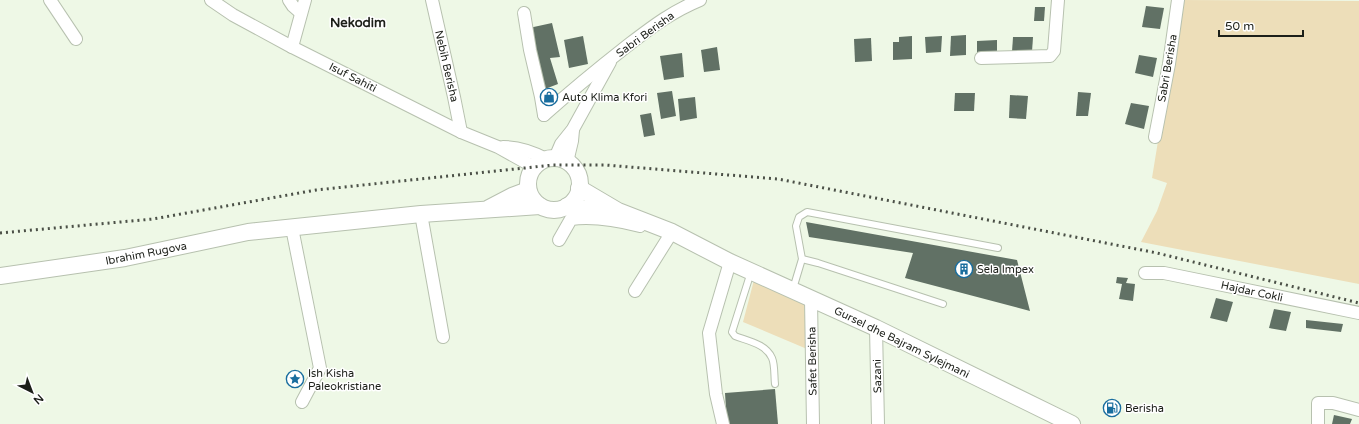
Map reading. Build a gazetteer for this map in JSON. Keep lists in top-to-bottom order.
{
  "streets": {
    "street": [
      "Sabri Berisha",
      "Nebih Berisha",
      "Isuf Sahiti",
      "Ibrahim Rugova",
      "Hajdar Cokli",
      "Gursel dhe Bajram Sylejmani",
      "Safet Berisha",
      "Sazani"
    ]
  },
  "crossings": [
    ["Sabri Berisha", "Isuf Sahiti"],
    ["Sabri Berisha", "Ibrahim Rugova"],
    ["Sabri Berisha", "Gursel dhe Bajram Sylejmani"],
    ["Nebih Berisha", "Isuf Sahiti"],
    ["Isuf Sahiti", "Ibrahim Rugova"],
    ["Isuf Sahiti", "Gursel dhe Bajram Sylejmani"],
    ["Ibrahim Rugova", "Gursel dhe Bajram Sylejmani"],
    ["Gursel dhe Bajram Sylejmani", "Safet Berisha"],
    ["Gursel dhe Bajram Sylejmani", "Sazani"]
  ],
  "districts": ["Nekodim"],
  "places": {
    "shop": ["Auto Klima Kfori"],
    "building": ["Sela Impex"],
    "place": ["Ish Kisha Paleokristiane"],
    "fuel station": ["Berisha"]
  },
  "scale_bar": "50 m",
  "north": "bottom right"
}
